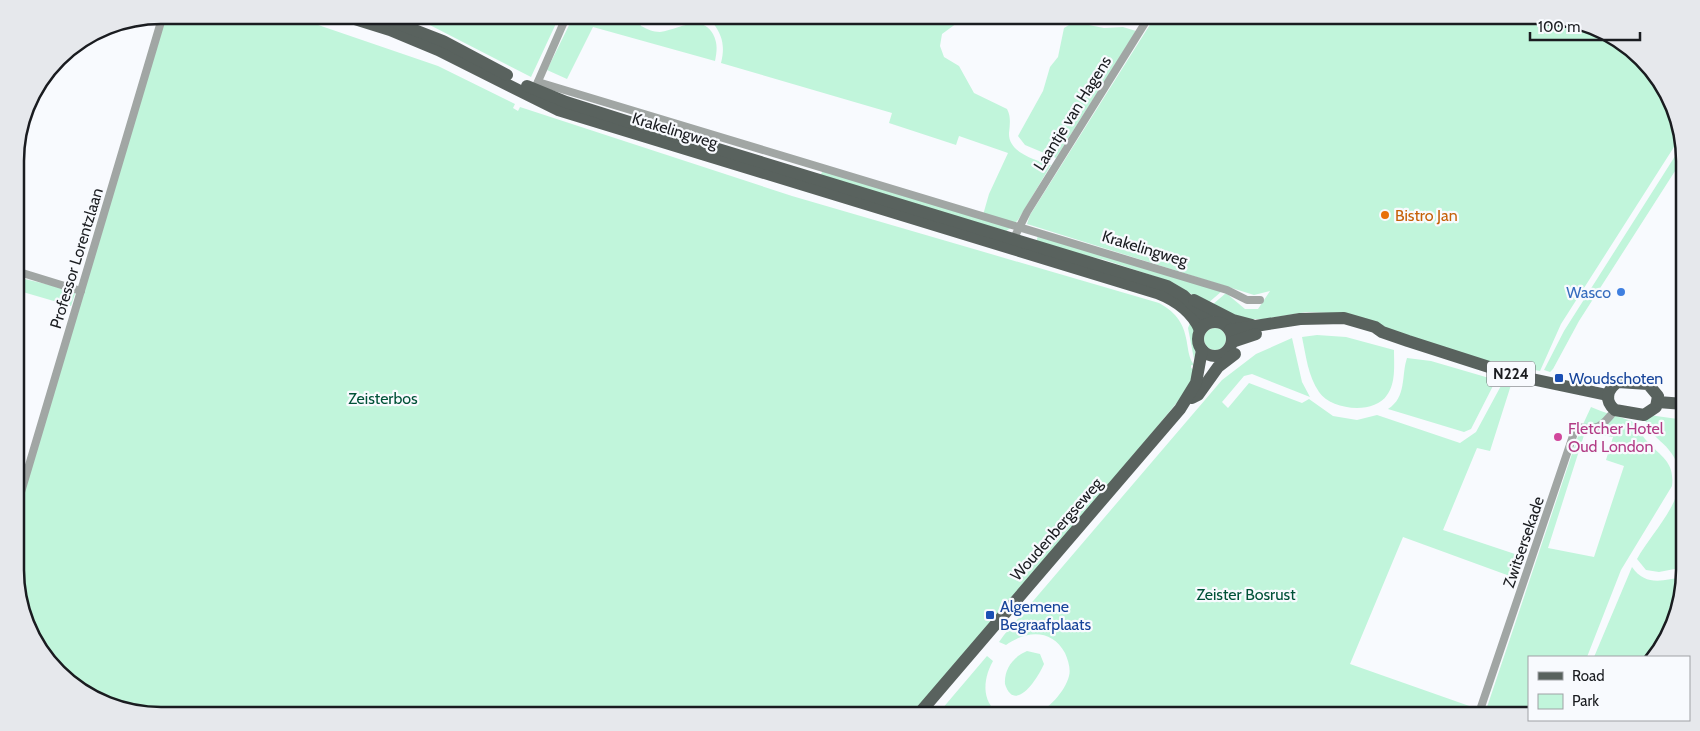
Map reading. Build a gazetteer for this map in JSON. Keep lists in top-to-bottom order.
{
  "streets": {
    "main road": ["Krakelingweg", "N224", "Woudenbergseweg"],
    "street": ["Laantje van Hagens", "Professor Lorentzlaan", "Zwitsersekade"]
  },
  "crossings": [
    ["Laantje van Hagens", "Krakelingweg"],
    ["Krakelingweg", "N224"],
    ["Krakelingweg", "Woudenbergseweg"],
    ["N224", "Woudenbergseweg"],
    ["N224", "Zwitsersekade"]
  ],
  "parks": ["Zeisterbos", "Zeister Bosrust"],
  "places": {
    "other": ["Bistro Jan", "Wasco", "Fletcher Hotel Oud London"],
    "transit": ["Woudschoten", "Algemene Begraafplaats"]
  },
  "legend": ["Road", "Park"],
  "scale_bar": "100 m"
}
